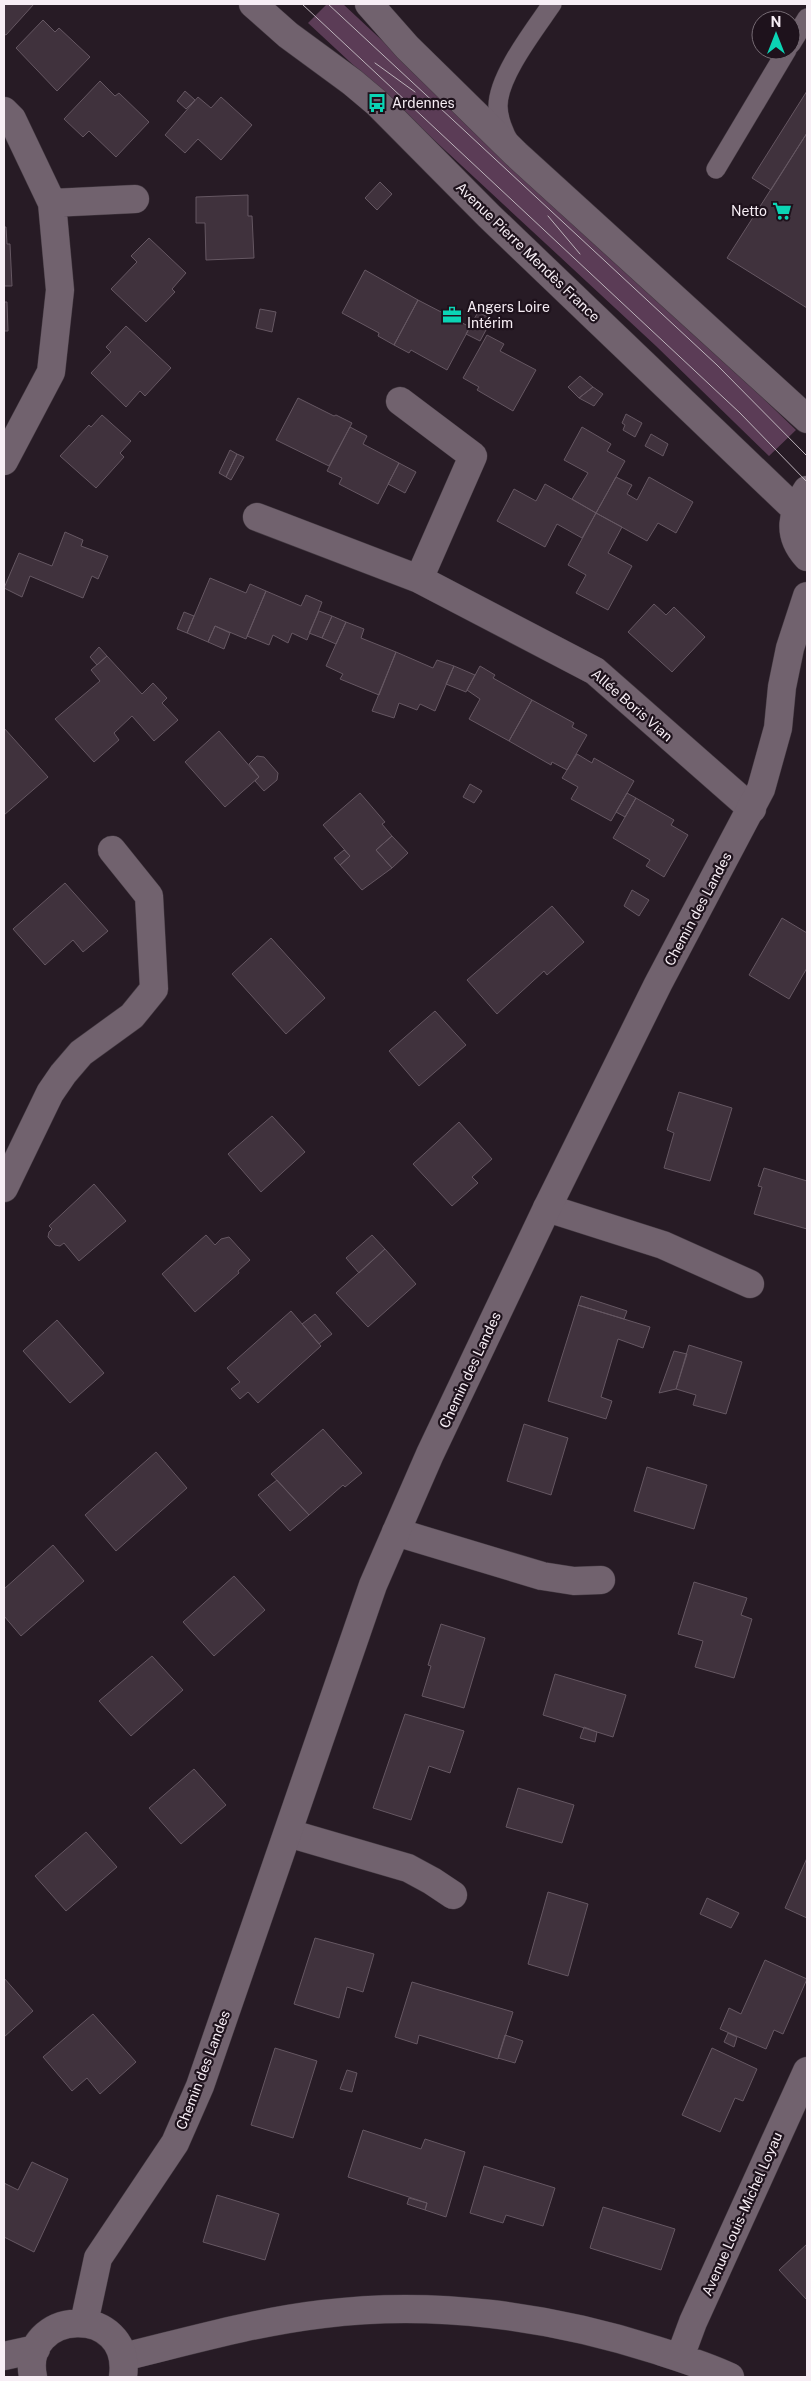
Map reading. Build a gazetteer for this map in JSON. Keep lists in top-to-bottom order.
{
  "streets": {
    "street": [
      "Avenue Pierre Mendès France",
      "Allée Boris Vian",
      "Chemin des Landes",
      "Avenue Louis-Michel Loyau"
    ]
  },
  "crossings": [
    ["Allée Boris Vian", "Chemin des Landes"]
  ],
  "places": {
    "bus stop": ["Ardennes"],
    "supermarket": ["Netto"],
    "office": ["Angers Loire Intérim"]
  },
  "north": "top"
}
